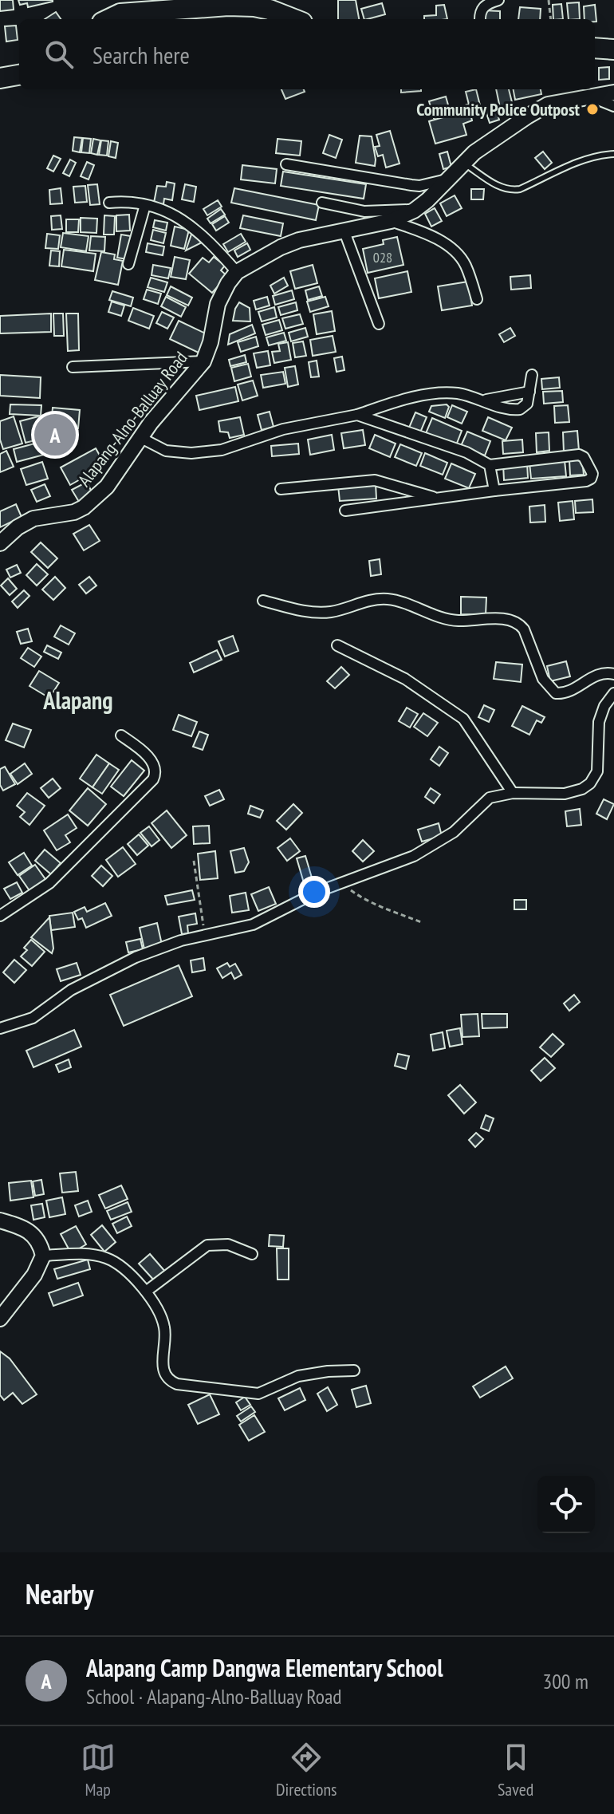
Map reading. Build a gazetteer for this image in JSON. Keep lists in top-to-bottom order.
{
  "streets": {
    "main road": ["Alapang-Alno-Balluay Road"]
  },
  "districts": ["Alapang"],
  "places": ["Community Police Outpost"],
  "house_numbers": ["028"],
  "page": {
    "search": "Search here",
    "pins": "A",
    "heading": "Nearby",
    "list": [
      {
        "mark": "A",
        "name": "Alapang Camp Dangwa Elementary School",
        "note": "School · Alapang-Alno-Balluay Road",
        "value": "300 m"
      }
    ],
    "nav": ["Map", "Directions", "Saved"]
  }
}
